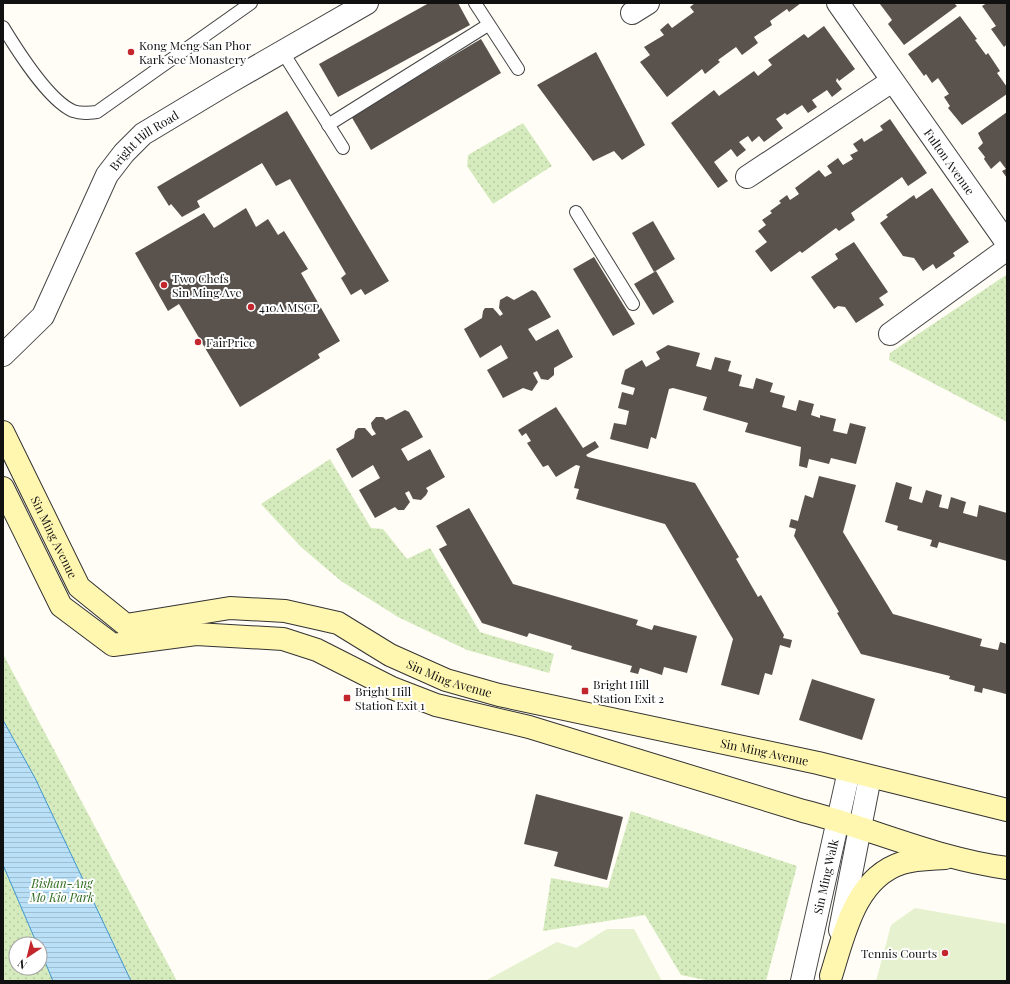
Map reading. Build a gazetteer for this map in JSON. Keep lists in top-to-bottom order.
{
  "streets": {
    "main road": ["Sin Ming Avenue"],
    "street": ["Bright Hill Road", "Fulton Avenue", "Sin Ming Walk"]
  },
  "crossings": [
    ["Sin Ming Avenue", "Sin Ming Walk"]
  ],
  "parks": ["Bishan-Ang Mo Kio Park"],
  "places": {
    "other": [
      "Kong Meng San Phor Kark See Monastery",
      "Two Chefs Sin Ming Ave",
      "410A MSCP",
      "FairPrice",
      "Tennis Courts"
    ],
    "transit": ["Bright Hill Station Exit 2", "Bright Hill Station Exit 1"]
  },
  "north": "bottom left"
}
